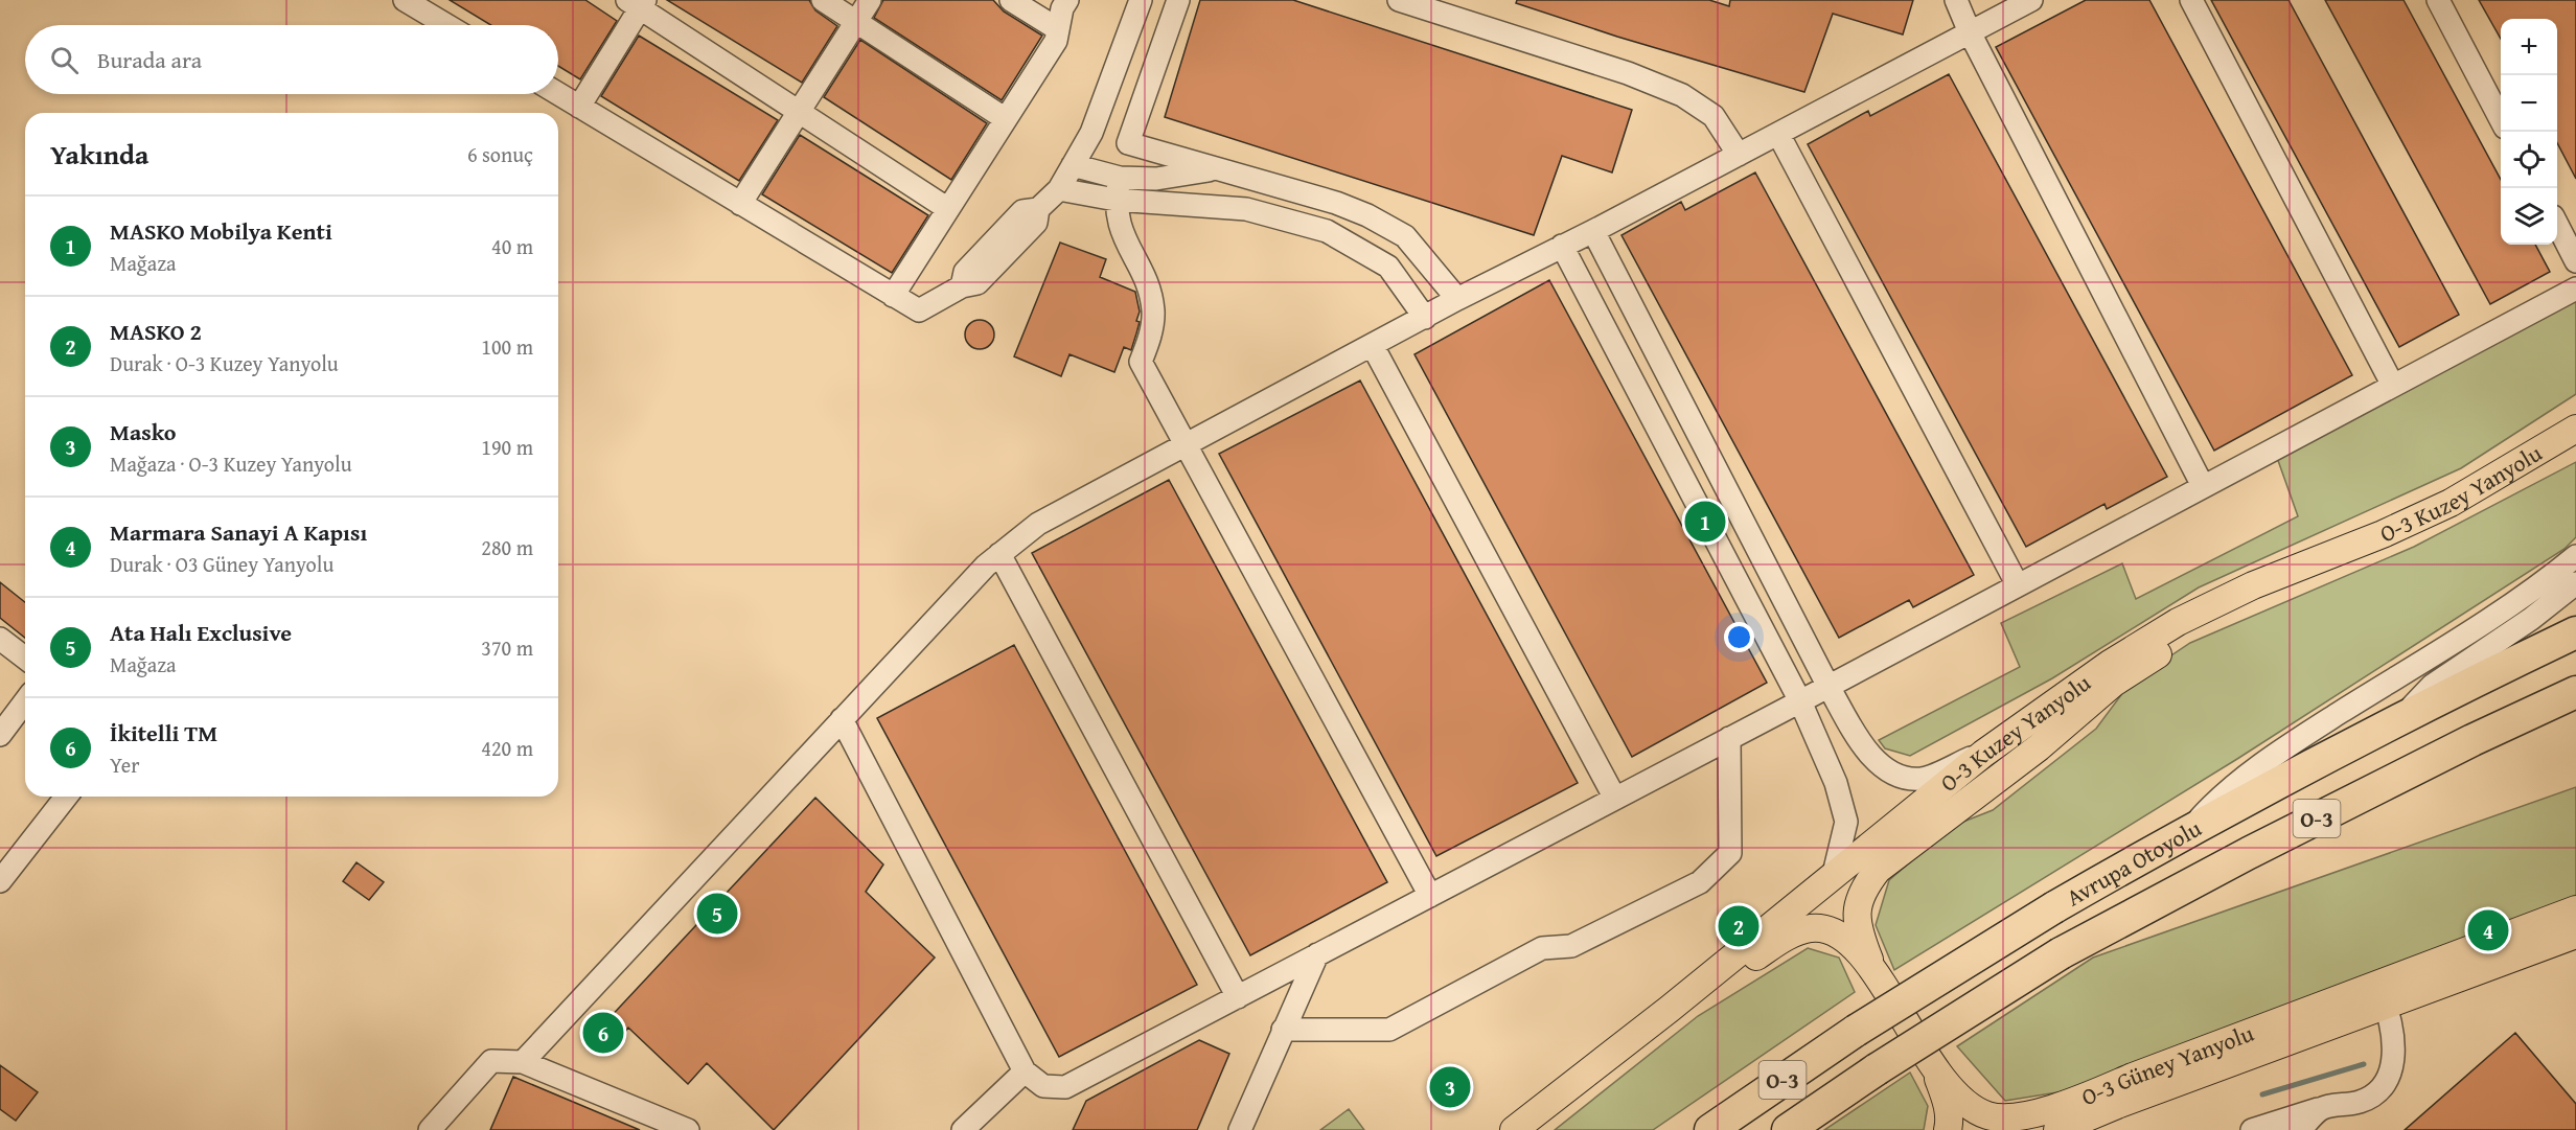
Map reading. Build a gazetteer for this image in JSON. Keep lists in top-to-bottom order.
{
  "streets": {
    "highway": ["O-3", "Avrupa Otoyolu"],
    "main road": ["O-3 Kuzey Yanyolu", "O-3 Güney Yanyolu"]
  },
  "crossings": [
    ["O-3 Kuzey Yanyolu", "O-3 Güney Yanyolu"]
  ],
  "page": {
    "map_buttons": ["+", "−"],
    "search": "Burada ara",
    "heading": ["Yakında", "6 sonuç"],
    "list": [
      {
        "mark": "1",
        "name": "MASKO Mobilya Kenti",
        "note": "Mağaza",
        "value": "40 m"
      },
      {
        "mark": "2",
        "name": "MASKO 2",
        "note": "Durak · O-3 Kuzey Yanyolu",
        "value": "100 m"
      },
      {
        "mark": "3",
        "name": "Masko",
        "note": "Mağaza · O-3 Kuzey Yanyolu",
        "value": "190 m"
      },
      {
        "mark": "4",
        "name": "Marmara Sanayi A Kapısı",
        "note": "Durak · O3 Güney Yanyolu",
        "value": "280 m"
      },
      {
        "mark": "5",
        "name": "Ata Halı Exclusive",
        "note": "Mağaza",
        "value": "370 m"
      },
      {
        "mark": "6",
        "name": "İkitelli TM",
        "note": "Yer",
        "value": "420 m"
      }
    ],
    "pins": [
      "1",
      "5",
      "2",
      "4",
      "6",
      "3"
    ]
  }
}
